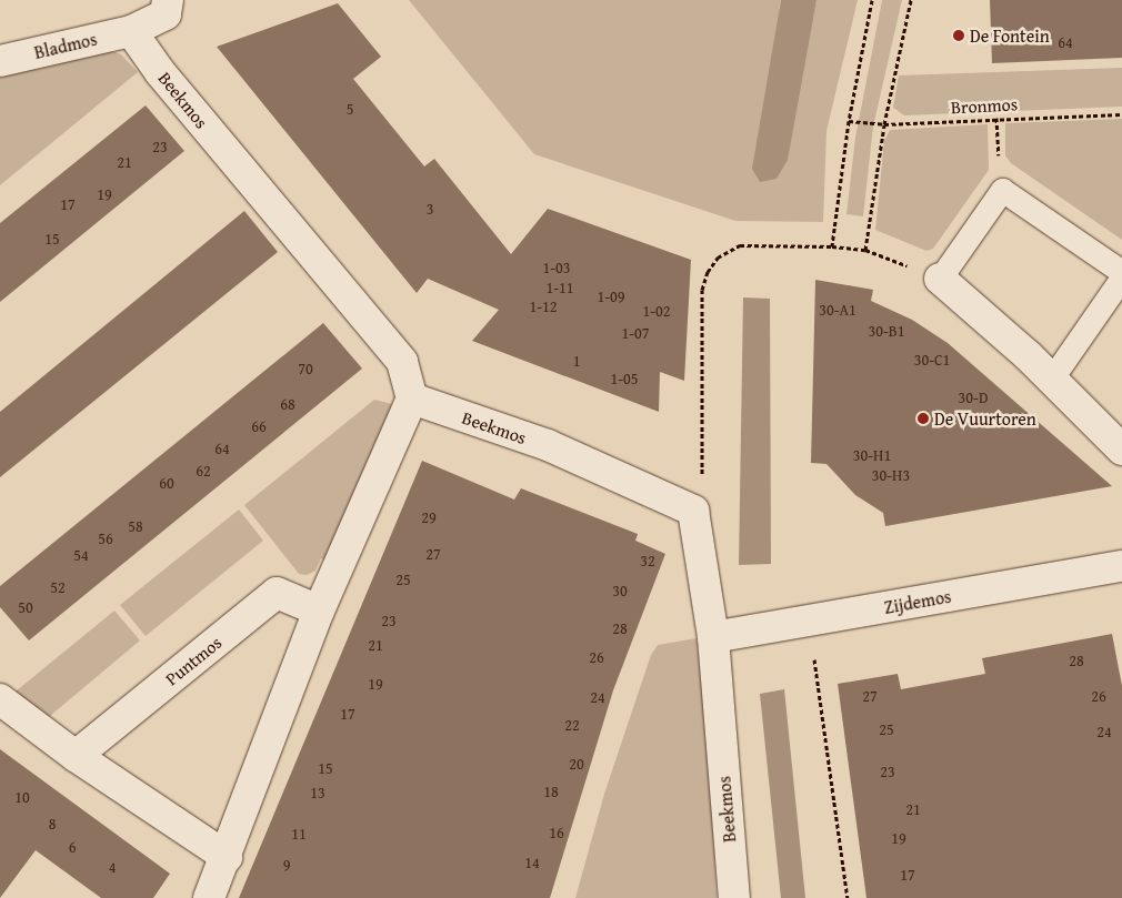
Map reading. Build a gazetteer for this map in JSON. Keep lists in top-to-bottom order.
{
  "streets": {
    "street": [
      "Bladmos",
      "Beekmos",
      "Zijdemos",
      "Puntmos"
    ],
    "path": ["Bronmos"]
  },
  "crossings": [
    ["Bladmos", "Beekmos"],
    ["Beekmos", "Zijdemos"]
  ],
  "places": ["De Fontein", "De Vuurtoren"],
  "house_numbers": [
    "64",
    "5",
    "23",
    "21",
    "19",
    "17",
    "3",
    "15",
    "1-03",
    "1-11",
    "1-09",
    "1-12",
    "30-A1",
    "1-02",
    "30-B1",
    "1-07",
    "30-C1",
    "1",
    "70",
    "1-05",
    "30-D",
    "68",
    "66",
    "64",
    "30-H1",
    "62",
    "30-H3",
    "60",
    "29",
    "58",
    "56",
    "27",
    "54",
    "32",
    "25",
    "52",
    "30",
    "50",
    "23",
    "28",
    "21",
    "26",
    "28",
    "19",
    "27",
    "26",
    "24",
    "17",
    "22",
    "25",
    "24",
    "20",
    "15",
    "23",
    "18",
    "13",
    "10",
    "21",
    "8",
    "16",
    "11",
    "19",
    "6",
    "14",
    "9",
    "4",
    "17"
  ]
}
